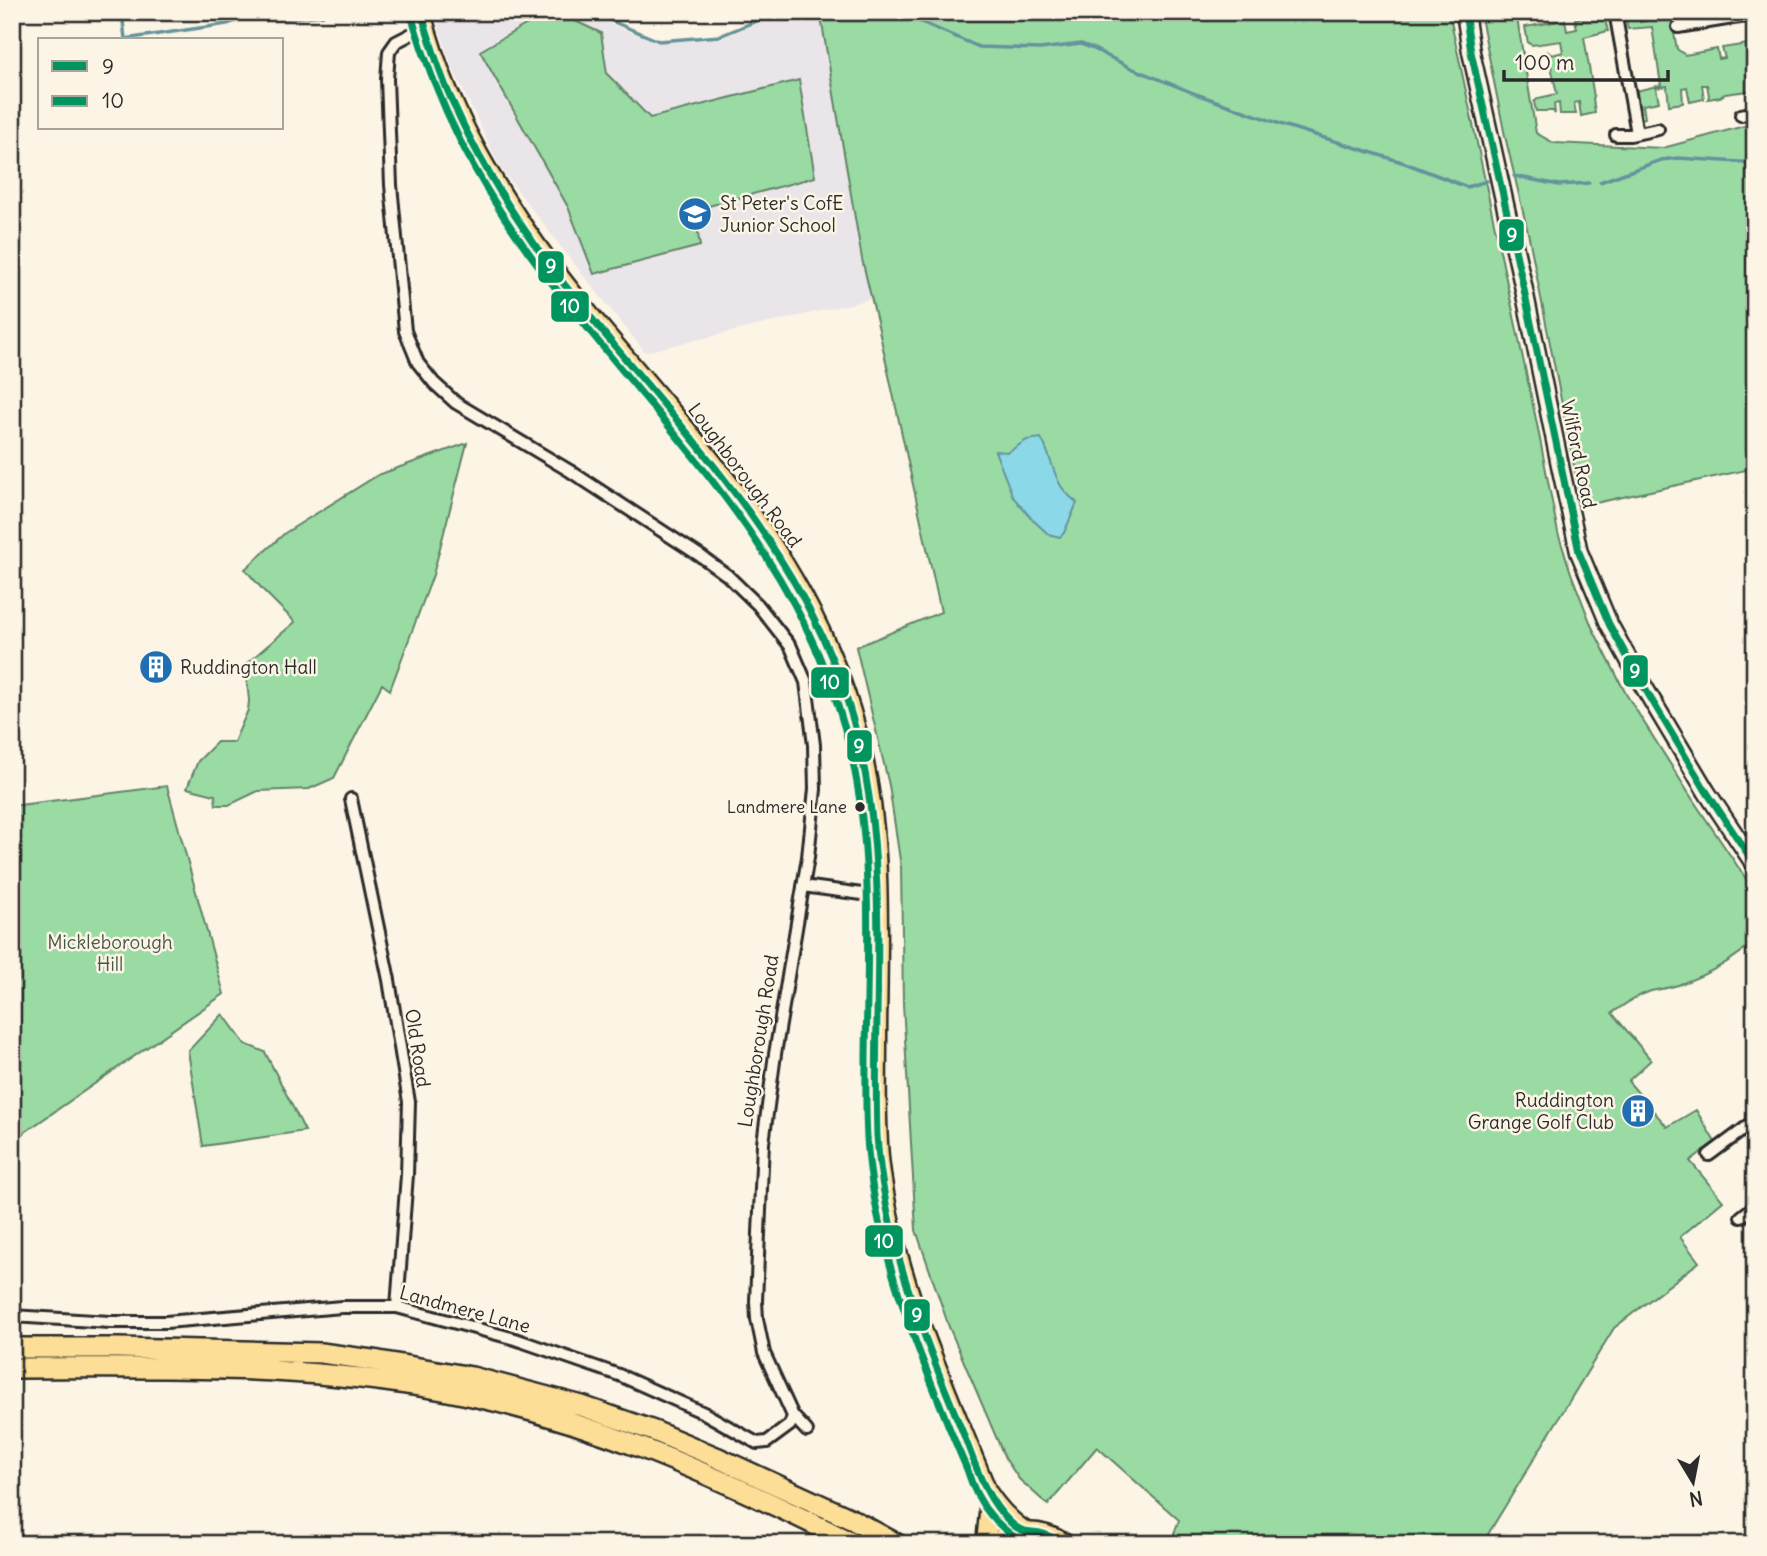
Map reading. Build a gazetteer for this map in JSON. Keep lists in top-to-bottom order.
{
  "streets": {
    "main road": ["Wilford Road", "Loughborough Road"],
    "street": ["Old Road", "Landmere Lane"]
  },
  "crossings": [
    ["Loughborough Road", "Landmere Lane"],
    ["Old Road", "Landmere Lane"]
  ],
  "parks": ["Mickleborough Hill"],
  "places": {
    "school or university": ["St Peter's CofE Junior School"],
    "building": ["Ruddington Hall", "Ruddington Grange Golf Club"],
    "other": ["Landmere Lane"]
  },
  "lines": ["transit line 9", "transit line 10"],
  "legend": ["9", "10"],
  "scale_bar": "100 m",
  "north": "bottom"
}
